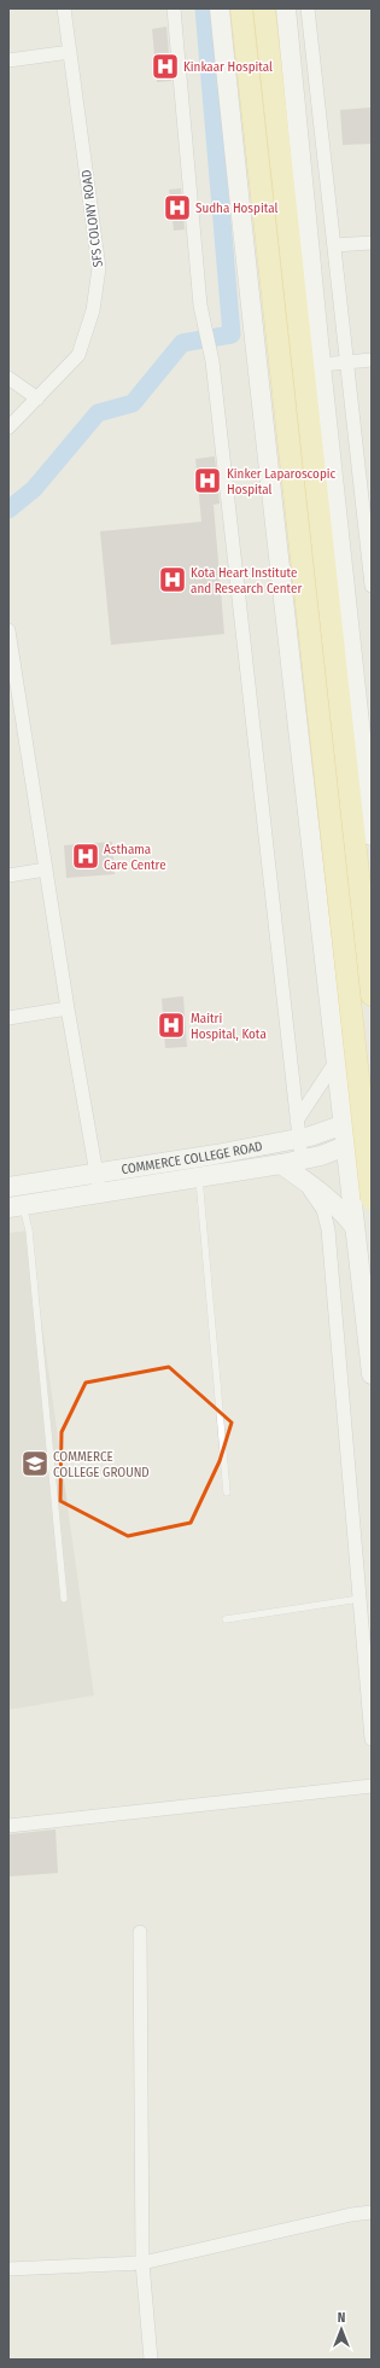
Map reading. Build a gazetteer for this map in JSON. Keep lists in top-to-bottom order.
{
  "streets": {
    "street": ["SFS COLONY ROAD", "COMMERCE COLLEGE ROAD"]
  },
  "places": {
    "hospital": [
      "Kinkaar Hospital",
      "Sudha Hospital",
      "Kinker Laparoscopic Hospital",
      "Kota Heart Institute and Research Center",
      "Asthama Care Centre",
      "Maitri Hospital, Kota"
    ],
    "school or university": ["COMMERCE COLLEGE GROUND"]
  },
  "north": "top"
}
